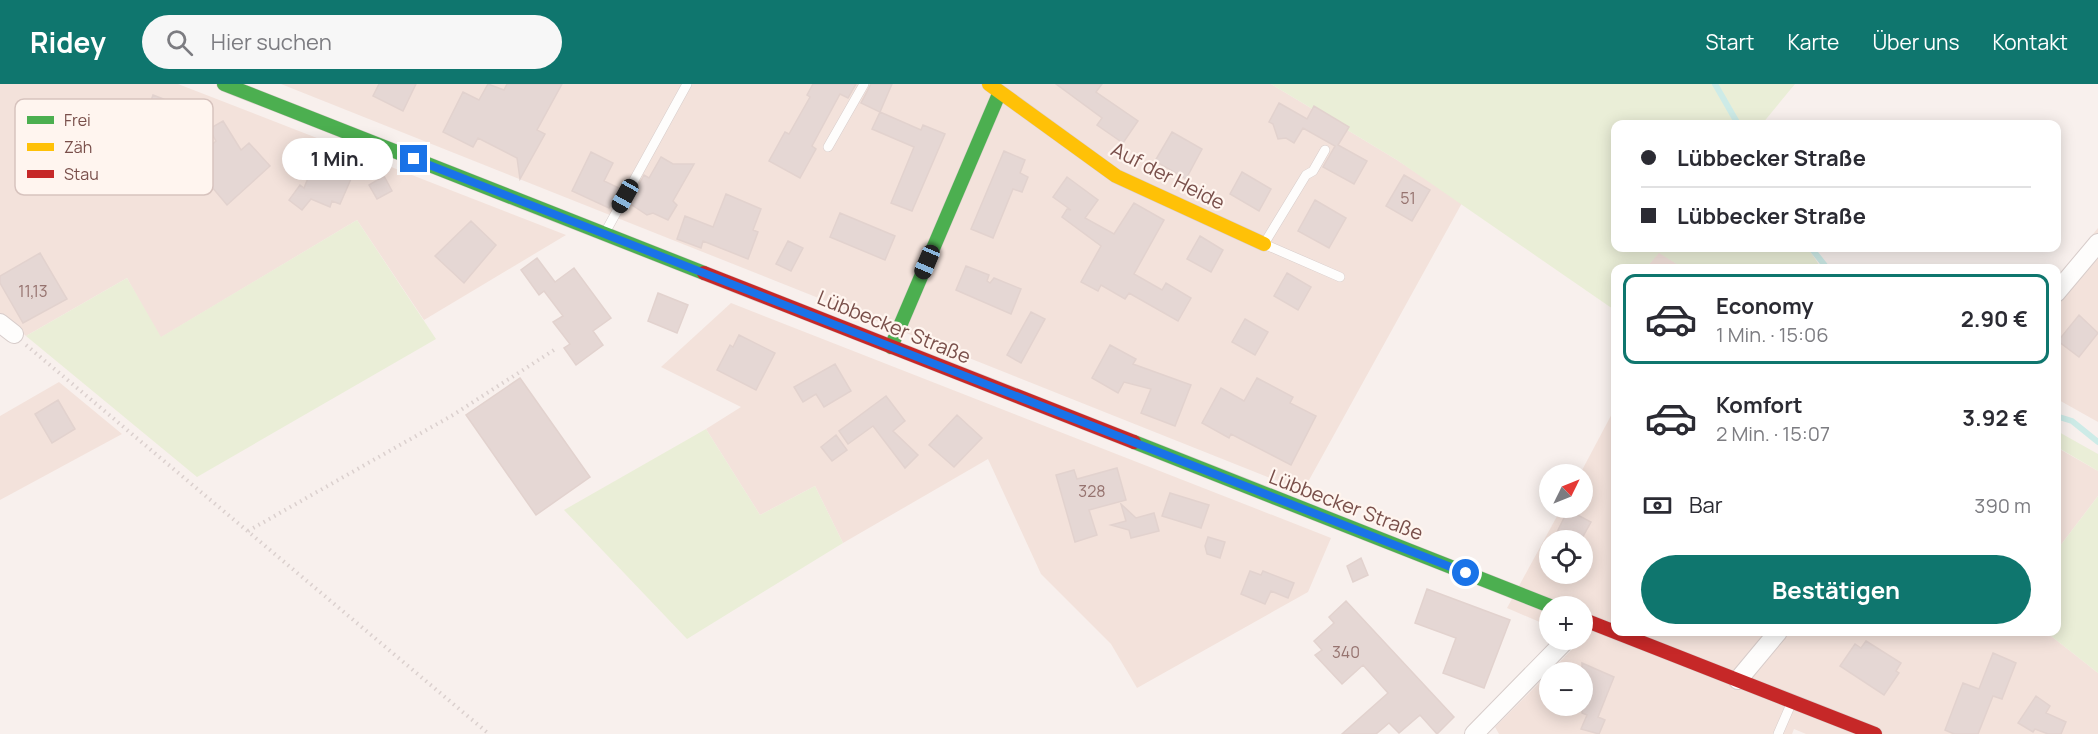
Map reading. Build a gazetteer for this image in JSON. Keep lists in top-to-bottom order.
{
  "streets": {
    "main road": ["Auf der Heide", "Lübbecker Straße"]
  },
  "house_numbers": [
    "51",
    "11,13",
    "328",
    "340"
  ],
  "legend": ["Frei", "Zäh", "Stau"],
  "north": "top right",
  "page": {
    "header": "Ridey",
    "search": "Hier suchen",
    "nav": [
      "Start",
      "Karte",
      "Über uns",
      "Kontakt"
    ],
    "banner": ["Lübbecker Straße", "Lübbecker Straße"],
    "bubble": "1 Min.",
    "list": [
      {
        "name": "Economy",
        "note": "1 Min. · 15:06",
        "value": "2.90 €"
      },
      {
        "name": "Komfort",
        "note": "2 Min. · 15:07",
        "value": "3.92 €"
      }
    ],
    "map_buttons": ["+", "−"],
    "pay": ["Bar", "390 m"],
    "buttons": "Bestätigen"
  }
}
